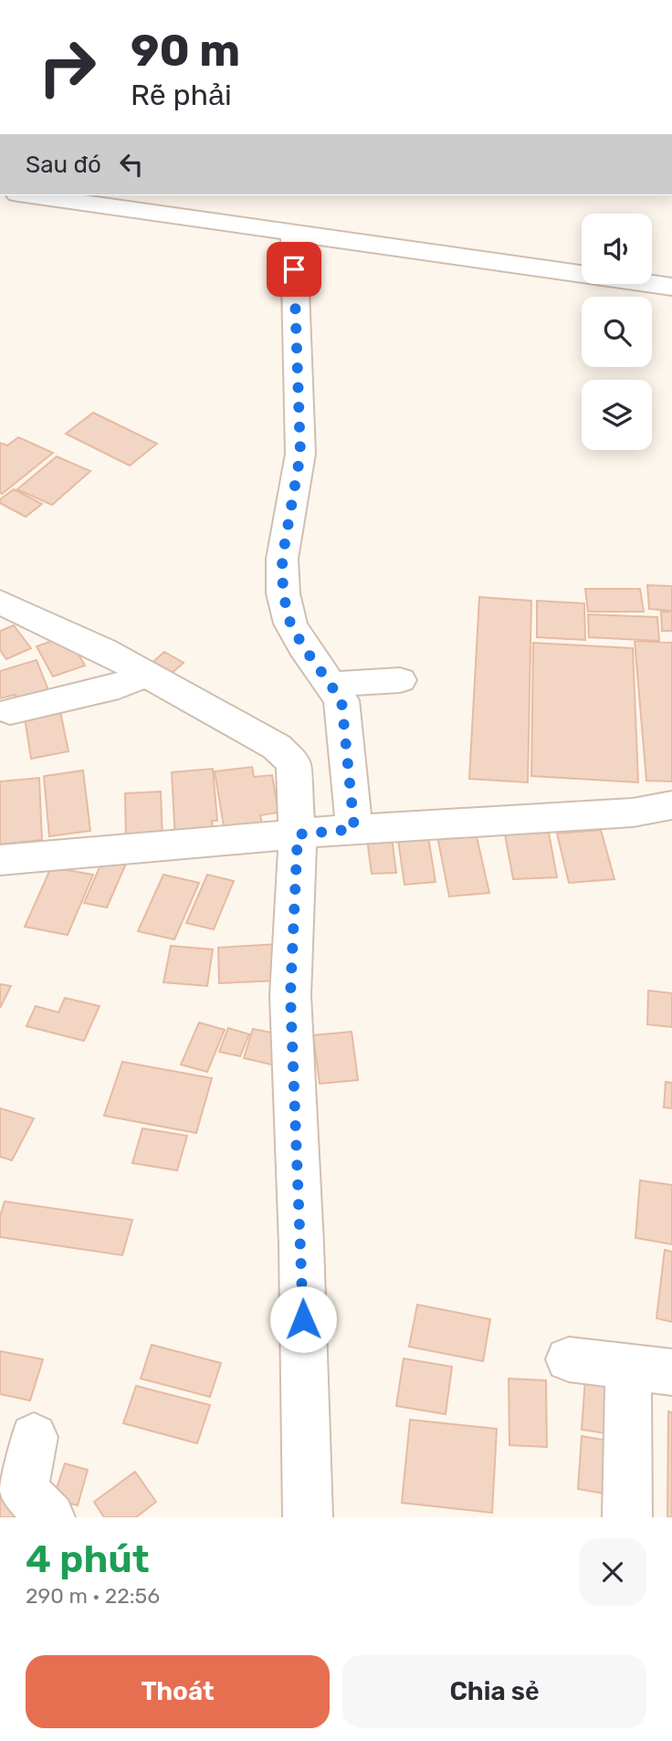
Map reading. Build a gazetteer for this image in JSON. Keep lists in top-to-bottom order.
{
  "page": {
    "turn": ["90 m", "Rẽ phải"],
    "then": "Sau đó",
    "heading": ["4 phút", "290 m · 22:56"],
    "buttons": ["Thoát", "Chia sẻ"]
  }
}
